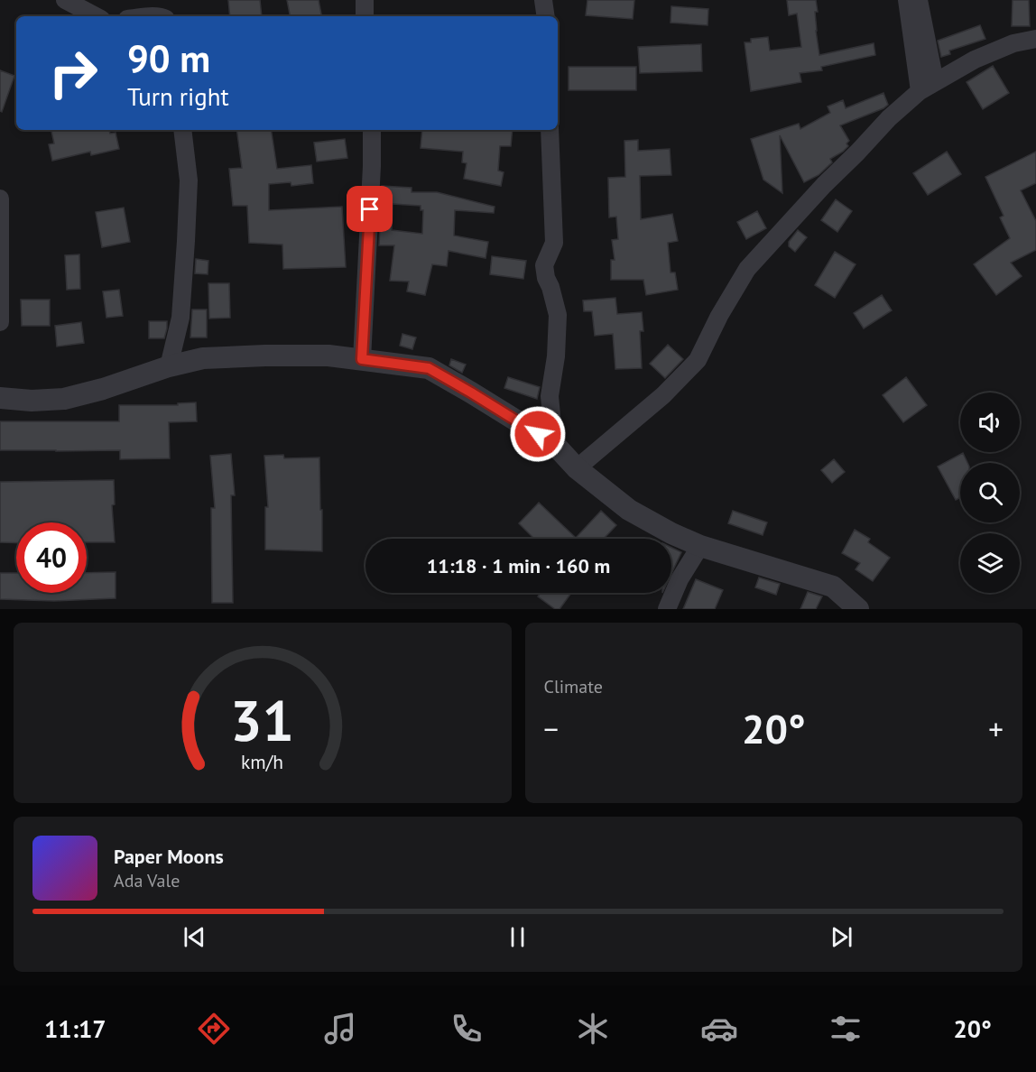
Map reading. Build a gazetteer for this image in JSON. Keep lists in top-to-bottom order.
{
  "page": {
    "turn": ["90 m", "Turn right"],
    "limit": "40",
    "trip": "11:18 · 1 min · 160 m",
    "tile": "Climate",
    "heat": ["−", "20°", "+"],
    "song": ["Paper Moons", "Ada Vale"],
    "tabs": ["11:17", "20°"],
    "gauge": ["31", "km/h"]
  }
}
